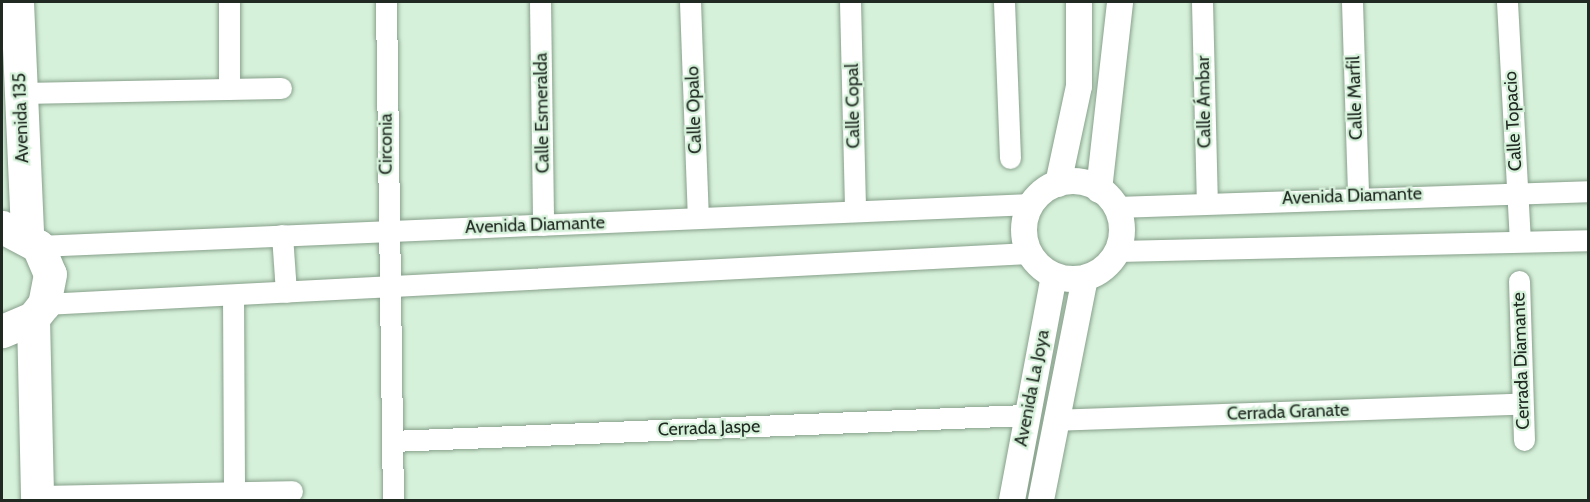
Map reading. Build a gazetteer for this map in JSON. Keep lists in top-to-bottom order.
{
  "streets": {
    "main road": ["Avenida 135"],
    "street": [
      "Calle Marfil",
      "Calle Ámbar",
      "Calle Copal",
      "Calle Opalo",
      "Calle Esmeralda",
      "Calle Topacio",
      "Circonia",
      "Avenida Diamante",
      "Cerrada Diamante",
      "Avenida La Joya",
      "Cerrada Granate",
      "Cerrada Jaspe"
    ]
  },
  "crossings": [
    ["Calle Marfil", "Avenida Diamante"],
    ["Calle Ámbar", "Avenida Diamante"],
    ["Calle Copal", "Avenida Diamante"],
    ["Calle Opalo", "Avenida Diamante"],
    ["Calle Esmeralda", "Avenida Diamante"],
    ["Avenida 135", "Avenida Diamante"],
    ["Calle Topacio", "Avenida Diamante"],
    ["Circonia", "Avenida Diamante"],
    ["Avenida Diamante", "Avenida La Joya"],
    ["Cerrada Diamante", "Cerrada Granate"],
    ["Avenida La Joya", "Cerrada Granate"],
    ["Avenida La Joya", "Cerrada Jaspe"]
  ]
}
